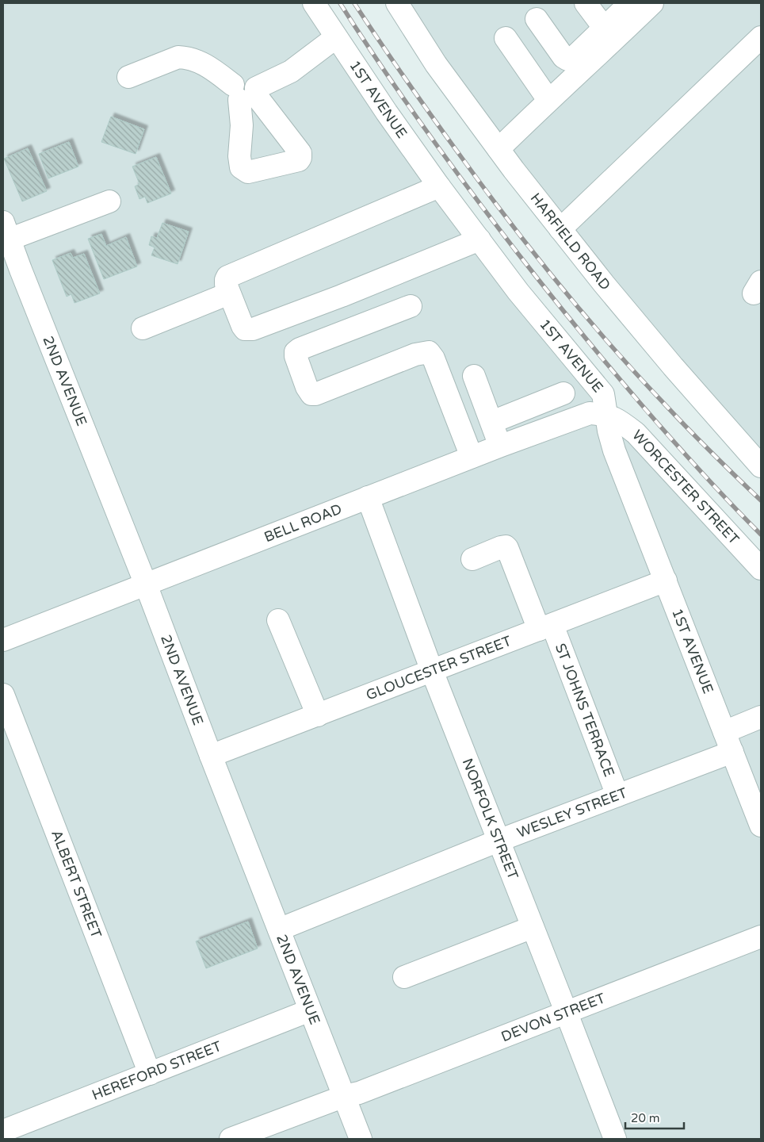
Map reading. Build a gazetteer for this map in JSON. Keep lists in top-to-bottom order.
{
  "streets": {
    "street": [
      "1ST AVENUE",
      "HARFIELD ROAD",
      "2ND AVENUE",
      "WORCESTER STREET",
      "BELL ROAD",
      "GLOUCESTER STREET",
      "ST JOHNS TERRACE",
      "WESLEY STREET",
      "NORFOLK STREET",
      "ALBERT STREET",
      "DEVON STREET",
      "HEREFORD STREET"
    ]
  },
  "crossings": [
    ["1ST AVENUE", "WORCESTER STREET"],
    ["1ST AVENUE", "BELL ROAD"],
    ["1ST AVENUE", "GLOUCESTER STREET"],
    ["1ST AVENUE", "WESLEY STREET"],
    ["2ND AVENUE", "BELL ROAD"],
    ["2ND AVENUE", "GLOUCESTER STREET"],
    ["2ND AVENUE", "WESLEY STREET"],
    ["2ND AVENUE", "DEVON STREET"],
    ["2ND AVENUE", "HEREFORD STREET"],
    ["WORCESTER STREET", "BELL ROAD"],
    ["BELL ROAD", "NORFOLK STREET"],
    ["GLOUCESTER STREET", "ST JOHNS TERRACE"],
    ["GLOUCESTER STREET", "NORFOLK STREET"],
    ["ST JOHNS TERRACE", "WESLEY STREET"],
    ["WESLEY STREET", "NORFOLK STREET"],
    ["NORFOLK STREET", "DEVON STREET"],
    ["ALBERT STREET", "HEREFORD STREET"]
  ],
  "scale_bar": "20 m"
}
